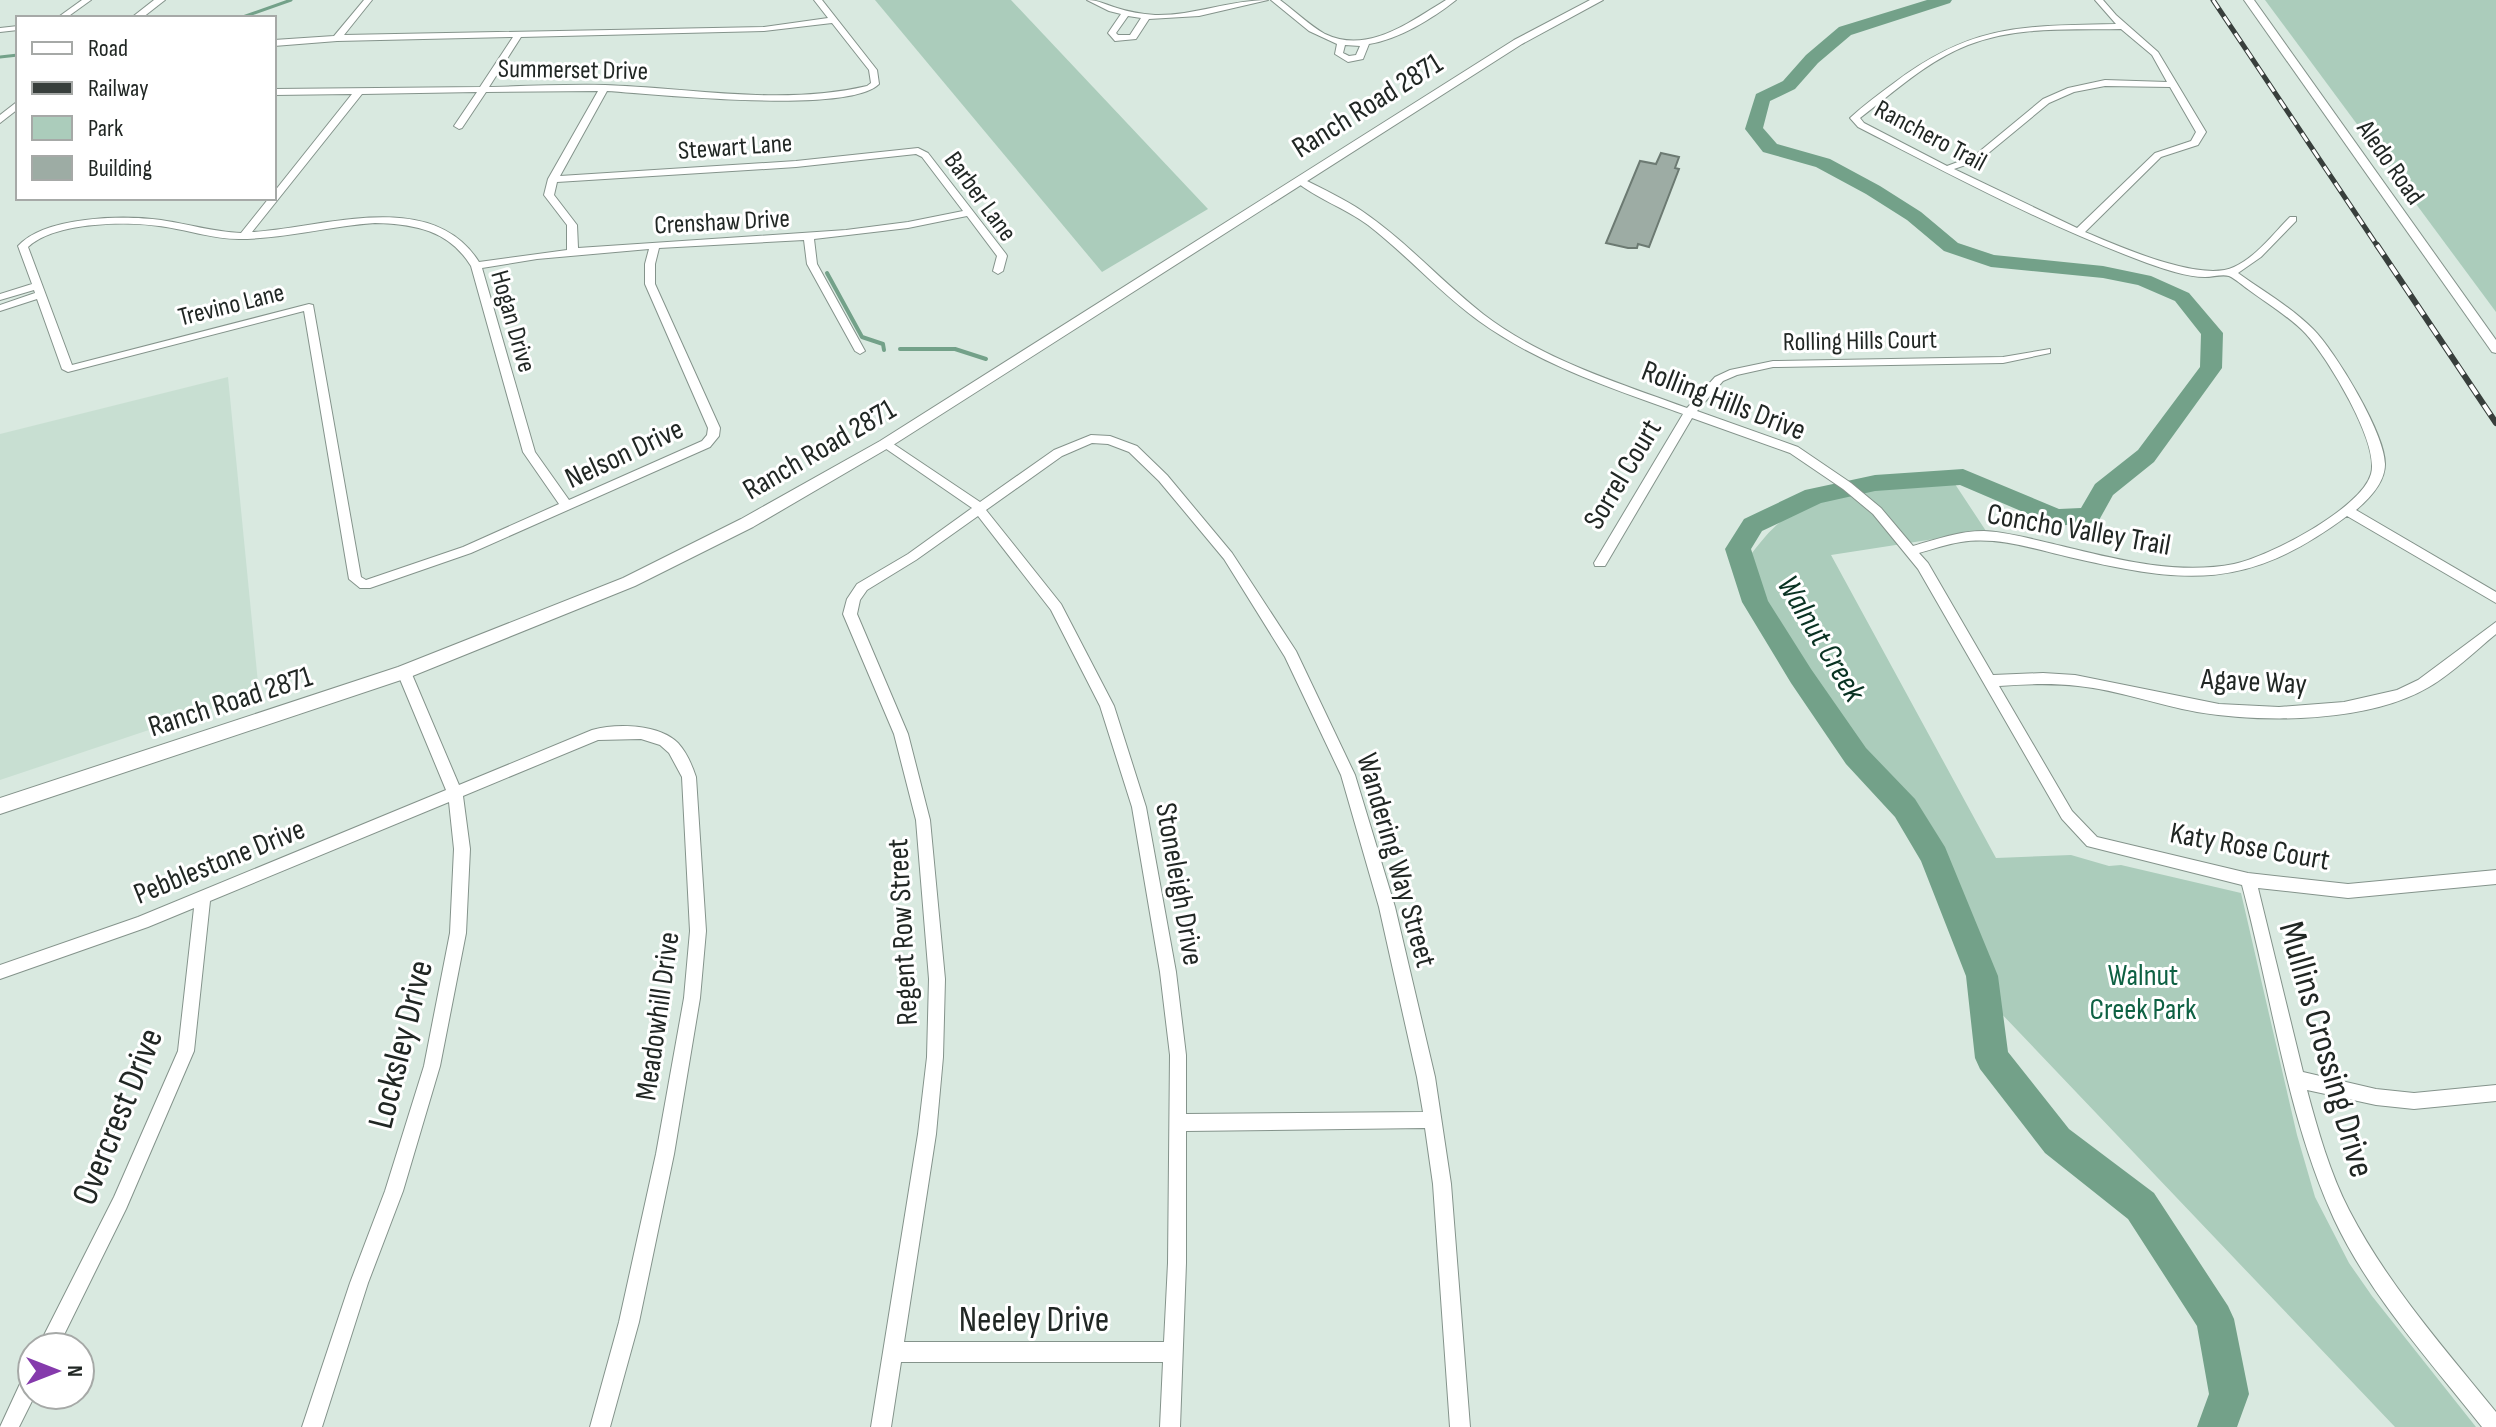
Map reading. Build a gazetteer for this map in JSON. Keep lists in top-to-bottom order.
{
  "streets": {
    "main road": ["Ranch Road 2871"],
    "street": [
      "Summerset Drive",
      "Ranchero Trail",
      "Stewart Lane",
      "Aledo Road",
      "Barber Lane",
      "Crenshaw Drive",
      "Trevino Lane",
      "Hogan Drive",
      "Rolling Hills Court",
      "Rolling Hills Drive",
      "Nelson Drive",
      "Sorrel Court",
      "Concho Valley Trail",
      "Agave Way",
      "Katy Rose Court",
      "Wandering Way Street",
      "Pebblestone Drive",
      "Stoneleigh Drive",
      "Regent Row Street",
      "Meadowhill Drive",
      "Locksley Drive",
      "Mullins Crossing Drive",
      "Overcrest Drive",
      "Neeley Drive"
    ]
  },
  "crossings": [
    ["Ranch Road 2871", "Rolling Hills Drive"],
    ["Ranch Road 2871", "Stoneleigh Drive"],
    ["Ranch Road 2871", "Locksley Drive"],
    ["Ranchero Trail", "Concho Valley Trail"],
    ["Stewart Lane", "Barber Lane"],
    ["Barber Lane", "Crenshaw Drive"],
    ["Crenshaw Drive", "Hogan Drive"],
    ["Crenshaw Drive", "Nelson Drive"],
    ["Trevino Lane", "Hogan Drive"],
    ["Trevino Lane", "Nelson Drive"],
    ["Hogan Drive", "Nelson Drive"],
    ["Rolling Hills Court", "Rolling Hills Drive"],
    ["Rolling Hills Court", "Sorrel Court"],
    ["Rolling Hills Drive", "Sorrel Court"],
    ["Rolling Hills Drive", "Concho Valley Trail"],
    ["Rolling Hills Drive", "Agave Way"],
    ["Rolling Hills Drive", "Katy Rose Court"],
    ["Katy Rose Court", "Mullins Crossing Drive"],
    ["Wandering Way Street", "Stoneleigh Drive"],
    ["Wandering Way Street", "Regent Row Street"],
    ["Pebblestone Drive", "Meadowhill Drive"],
    ["Pebblestone Drive", "Locksley Drive"],
    ["Pebblestone Drive", "Overcrest Drive"],
    ["Stoneleigh Drive", "Regent Row Street"],
    ["Stoneleigh Drive", "Neeley Drive"],
    ["Regent Row Street", "Neeley Drive"],
    ["Meadowhill Drive", "Locksley Drive"]
  ],
  "water": ["Walnut Creek"],
  "parks": ["Walnut Creek Park"],
  "legend": [
    "Road",
    "Railway",
    "Park",
    "Building"
  ],
  "north": "right"
}
